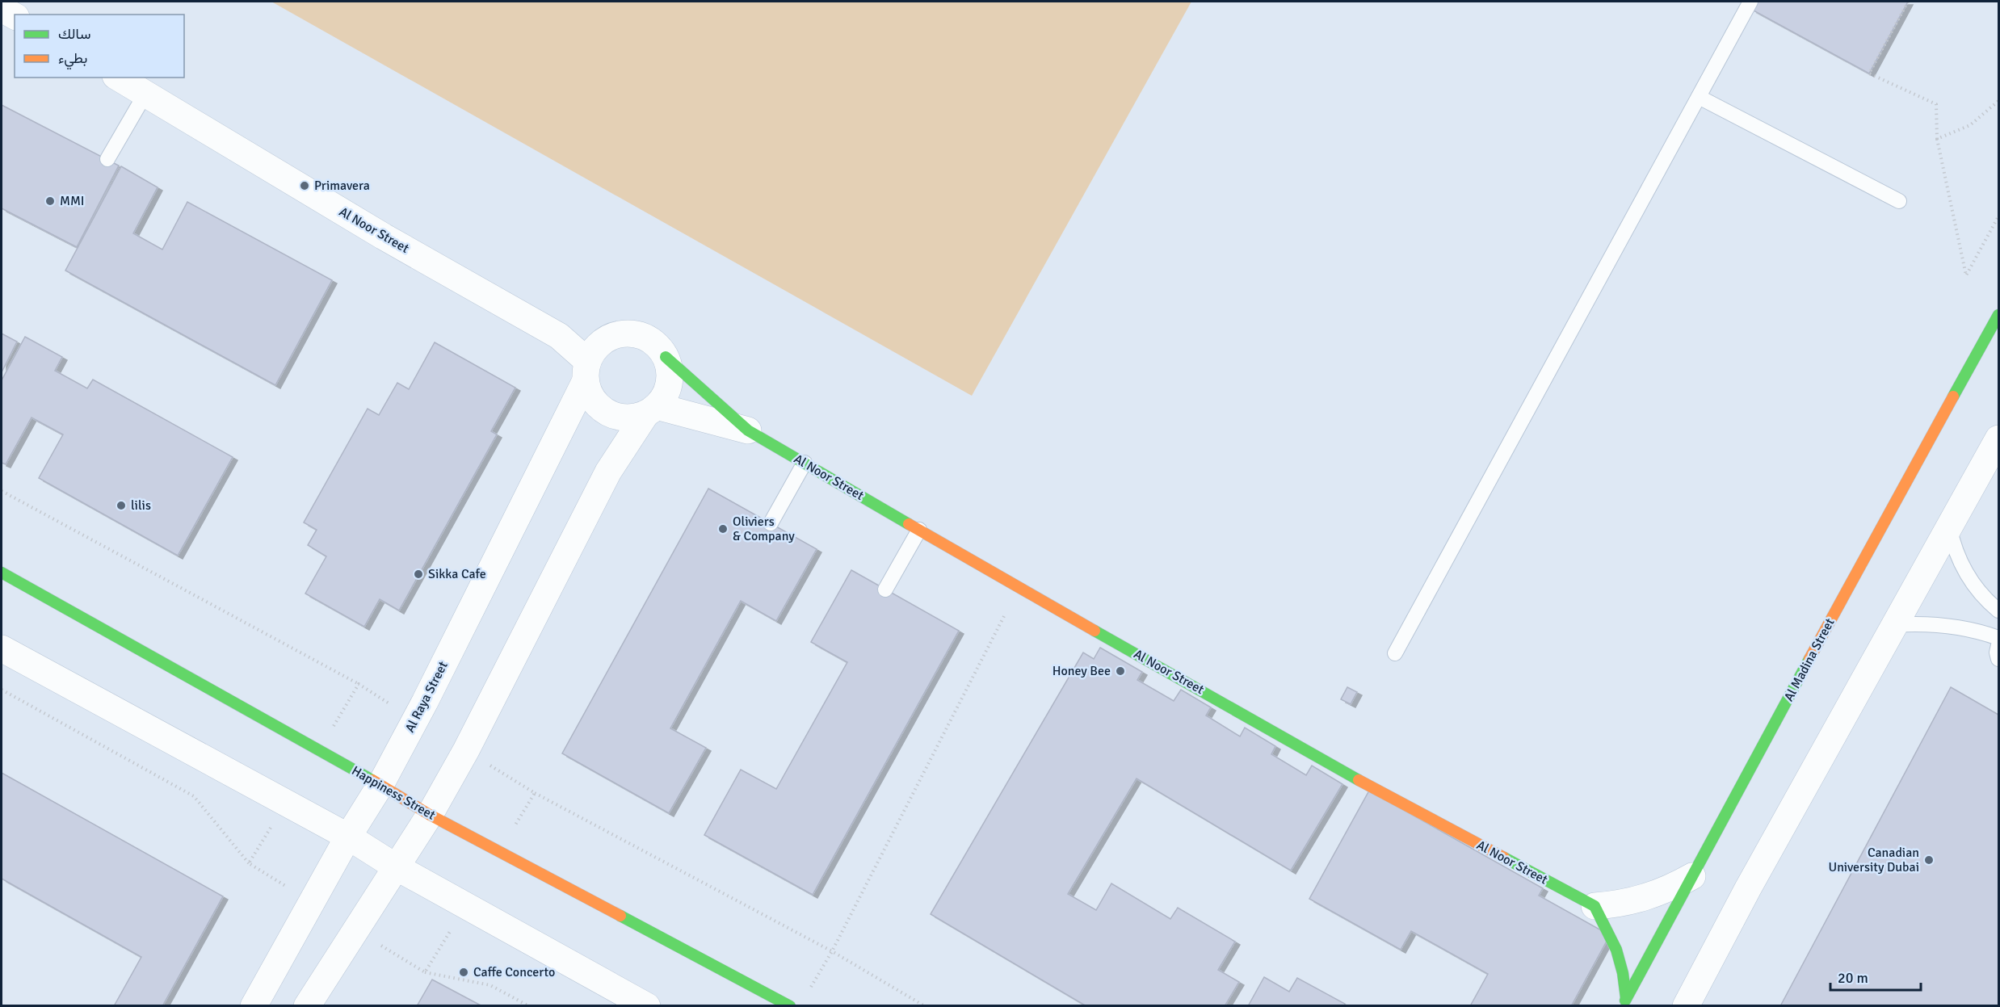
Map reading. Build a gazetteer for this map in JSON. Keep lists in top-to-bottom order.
{
  "streets": {
    "street": [
      "Al Noor Street",
      "Al Madina Street",
      "Al Raya Street",
      "Happiness Street"
    ]
  },
  "crossings": [
    ["Al Noor Street", "Al Raya Street"],
    ["Al Raya Street", "Happiness Street"]
  ],
  "places": [
    "Primavera",
    "MMI",
    "lilis",
    "Oliviers & Company",
    "Sikka Cafe",
    "Honey Bee",
    "Canadian University Dubai",
    "Caffe Concerto"
  ],
  "legend": ["سالك", "بطيء"],
  "scale_bar": "20 m"
}
